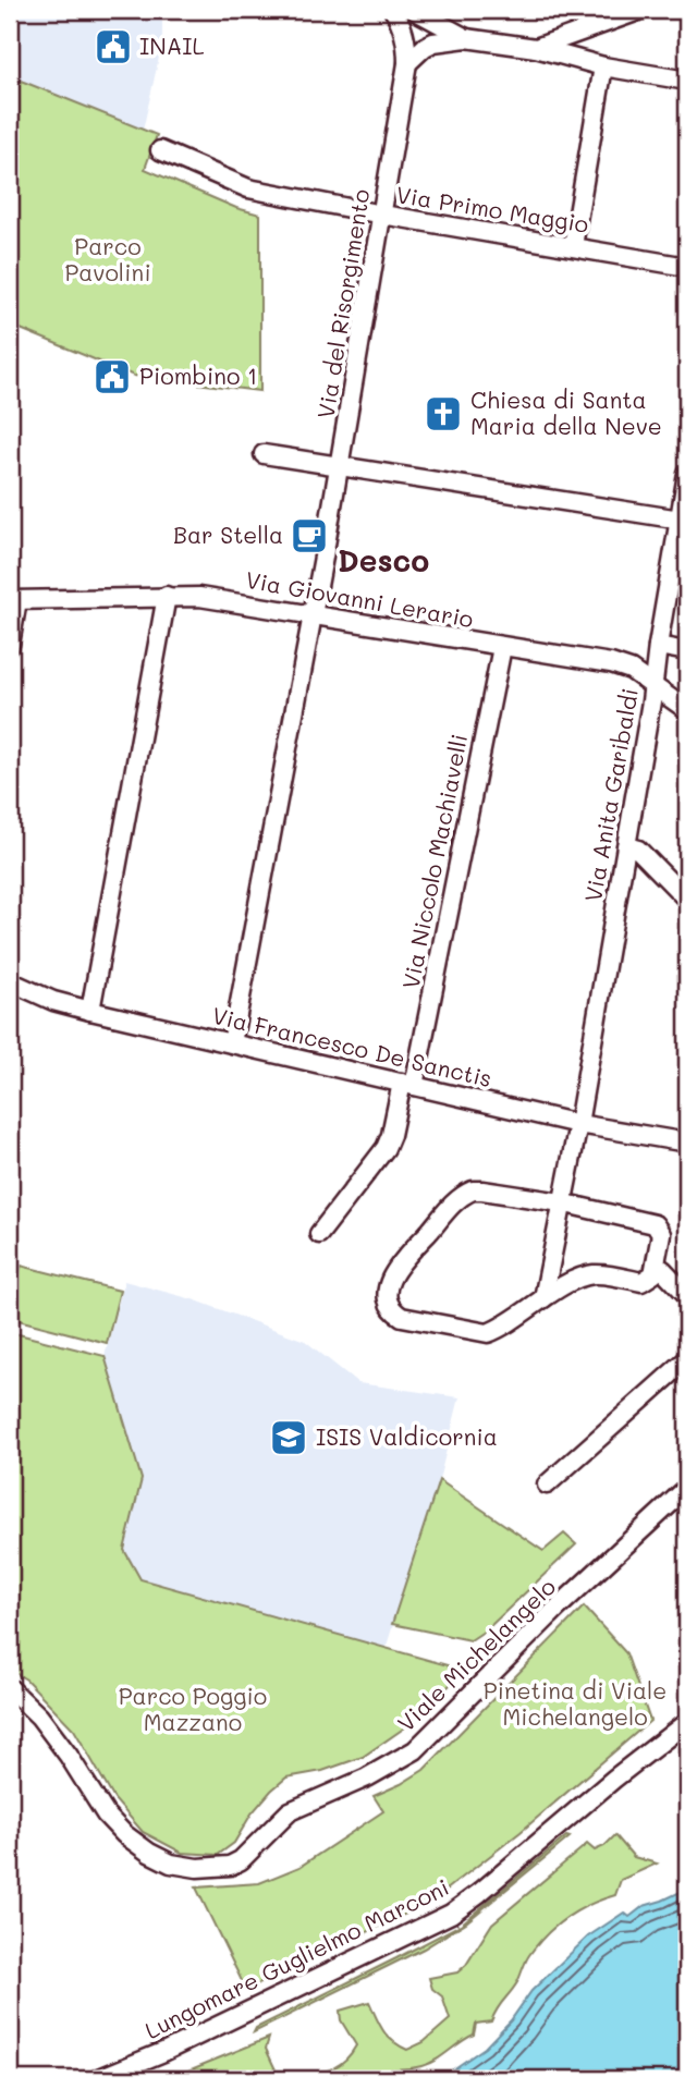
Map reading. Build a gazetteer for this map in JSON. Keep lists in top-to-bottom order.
{
  "streets": {
    "street": [
      "Via Primo Maggio",
      "Via del Risorgimento",
      "Via Giovanni Lerario",
      "Via Anita Garibaldi",
      "Via Niccolo Machiavelli",
      "Via Francesco De Sanctis",
      "Viale Michelangelo",
      "Lungomare Guglielmo Marconi"
    ]
  },
  "crossings": [
    ["Via Primo Maggio", "Via del Risorgimento"],
    ["Via del Risorgimento", "Via Giovanni Lerario"],
    ["Via del Risorgimento", "Via Francesco De Sanctis"],
    ["Via Giovanni Lerario", "Via Anita Garibaldi"],
    ["Via Giovanni Lerario", "Via Niccolo Machiavelli"],
    ["Via Anita Garibaldi", "Via Francesco De Sanctis"],
    ["Via Niccolo Machiavelli", "Via Francesco De Sanctis"]
  ],
  "districts": ["Desco"],
  "parks": ["Parco Pavolini", "Pinetina di Viale Michelangelo", "Parco Poggio Mazzano"],
  "places": {
    "public building": ["INAIL", "Piombino 1"],
    "church": ["Chiesa di Santa Maria della Neve"],
    "cafe": ["Bar Stella"],
    "school or university": ["ISIS Valdicornia"]
  }
}
